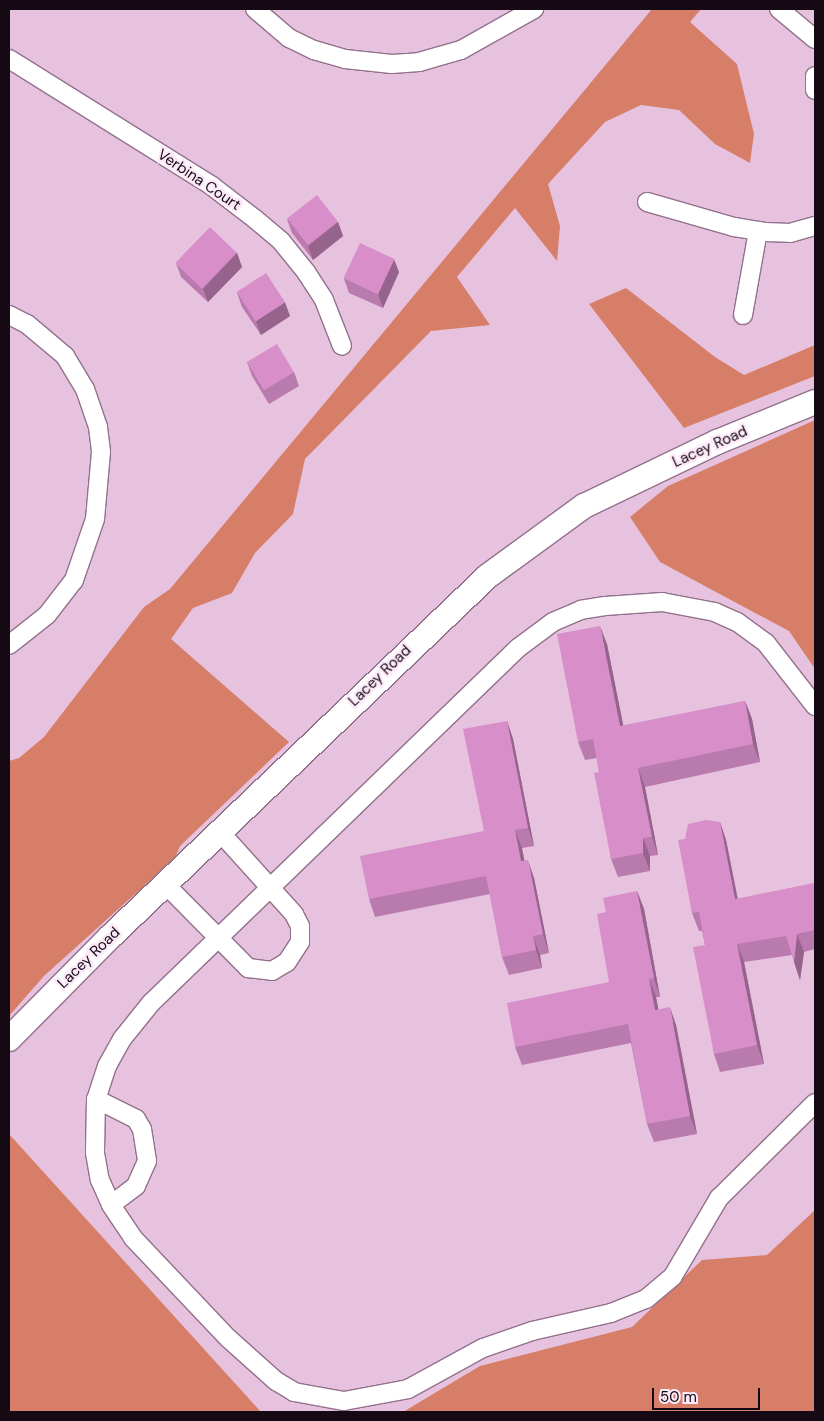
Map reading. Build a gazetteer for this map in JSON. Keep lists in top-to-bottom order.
{
  "streets": {
    "main road": ["Lacey Road"],
    "street": ["Verbina Court"]
  },
  "scale_bar": "50 m"
}
